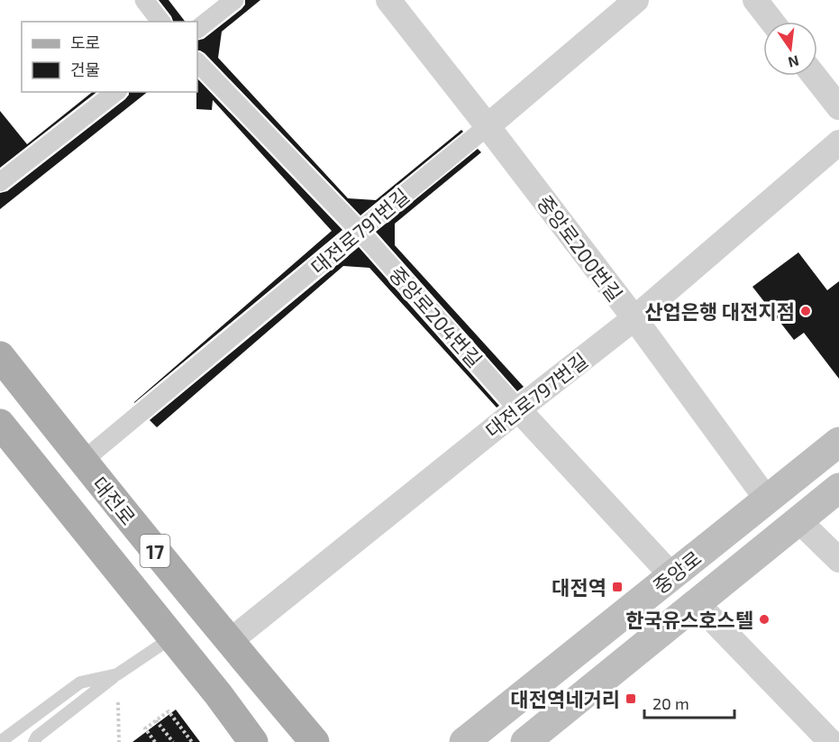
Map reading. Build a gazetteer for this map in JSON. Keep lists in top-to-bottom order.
{
  "streets": {
    "main road": ["대전로", "17", "중앙로"],
    "street": [
      "대전로791번길",
      "중앙로200번길",
      "중앙로204번길",
      "대전로797번길"
    ]
  },
  "crossings": [
    ["대전로791번길", "중앙로200번길"],
    ["대전로791번길", "중앙로204번길"],
    ["대전로791번길", "대전로"],
    ["중앙로200번길", "대전로797번길"],
    ["중앙로200번길", "중앙로"],
    ["중앙로204번길", "대전로797번길"],
    ["중앙로204번길", "중앙로"],
    ["대전로797번길", "대전로"]
  ],
  "places": {
    "other": ["산업은행 대전지점", "한국유스호스텔"],
    "transit": ["대전역", "대전역네거리"]
  },
  "legend": ["도로", "건물"],
  "scale_bar": "20 m",
  "north": "bottom"
}
